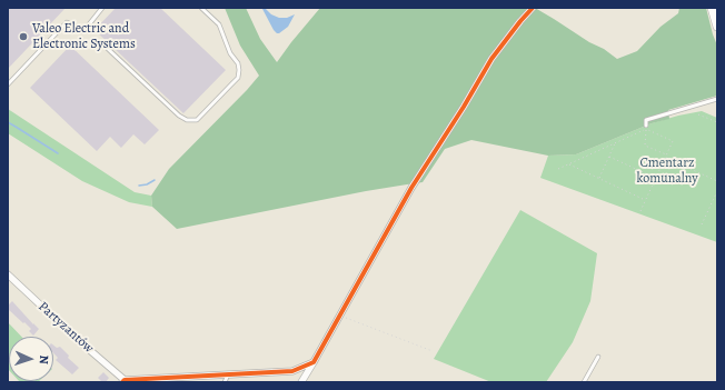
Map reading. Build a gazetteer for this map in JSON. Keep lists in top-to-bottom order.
{
  "streets": {
    "street": ["Partyzantów"]
  },
  "parks": ["Cmentarz komunalny"],
  "places": ["Valeo Electric and Electronic Systems"],
  "north": "right"
}
